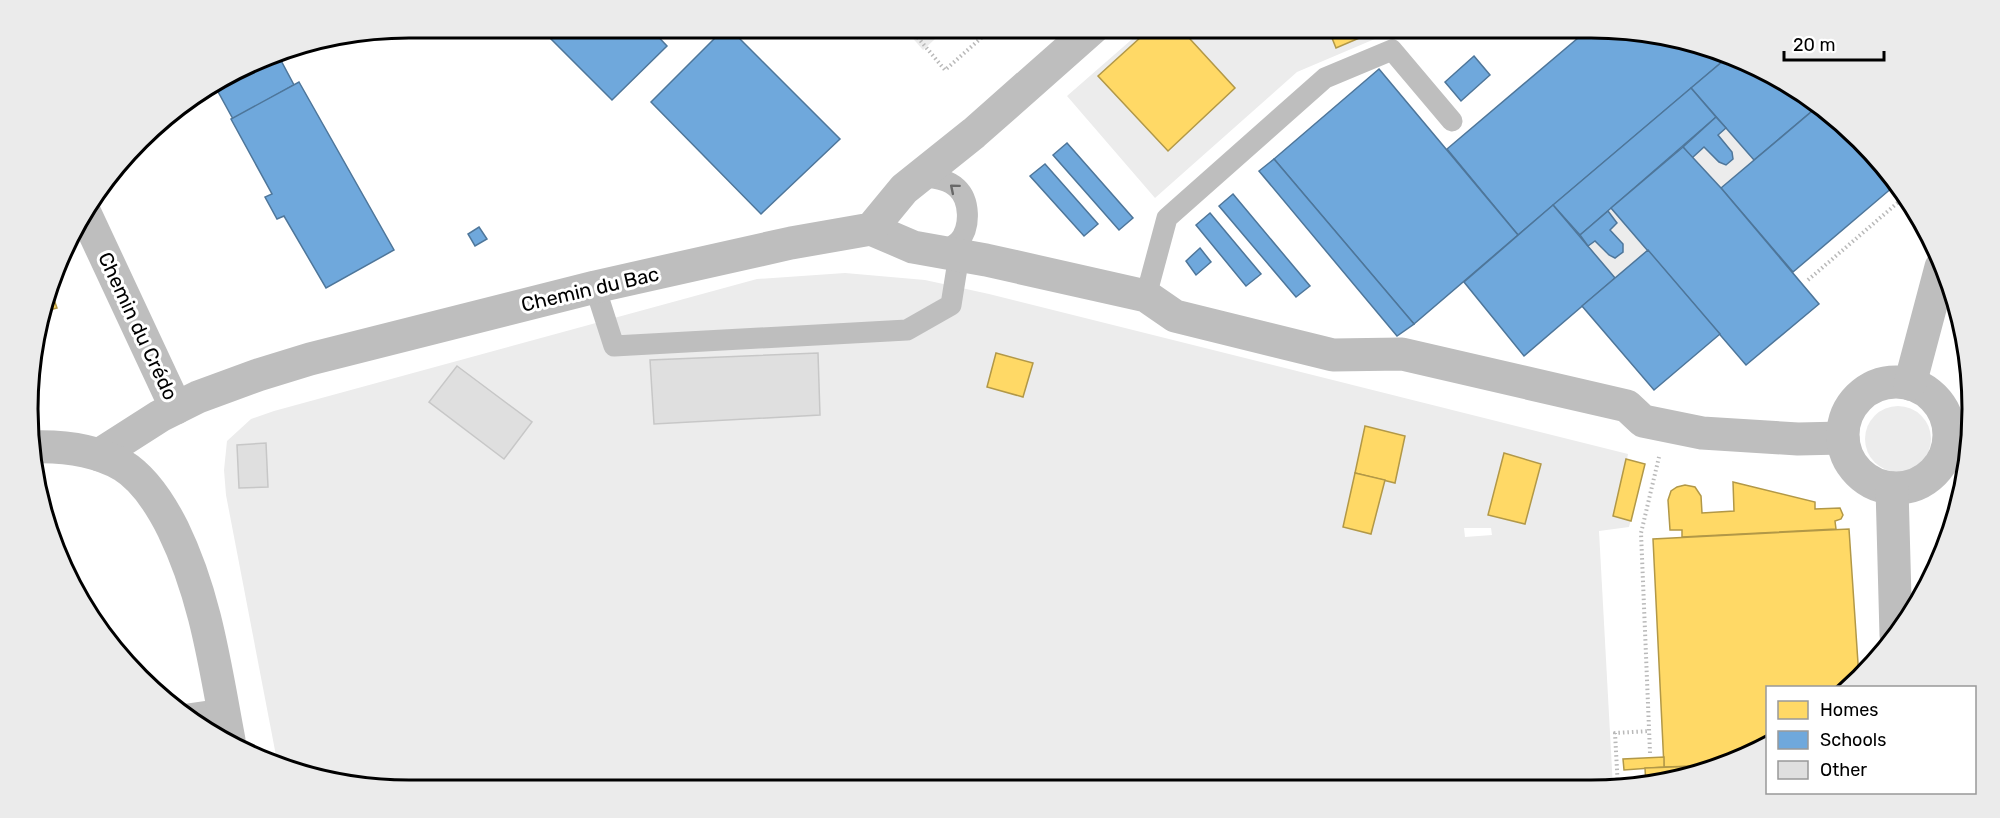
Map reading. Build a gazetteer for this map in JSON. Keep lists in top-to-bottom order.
{
  "streets": {
    "street": ["Chemin du Bac", "Chemin du Crédo"]
  },
  "crossings": [
    ["Chemin du Bac", "Chemin du Crédo"]
  ],
  "legend": ["Homes", "Schools", "Other"],
  "scale_bar": "20 m"
}
